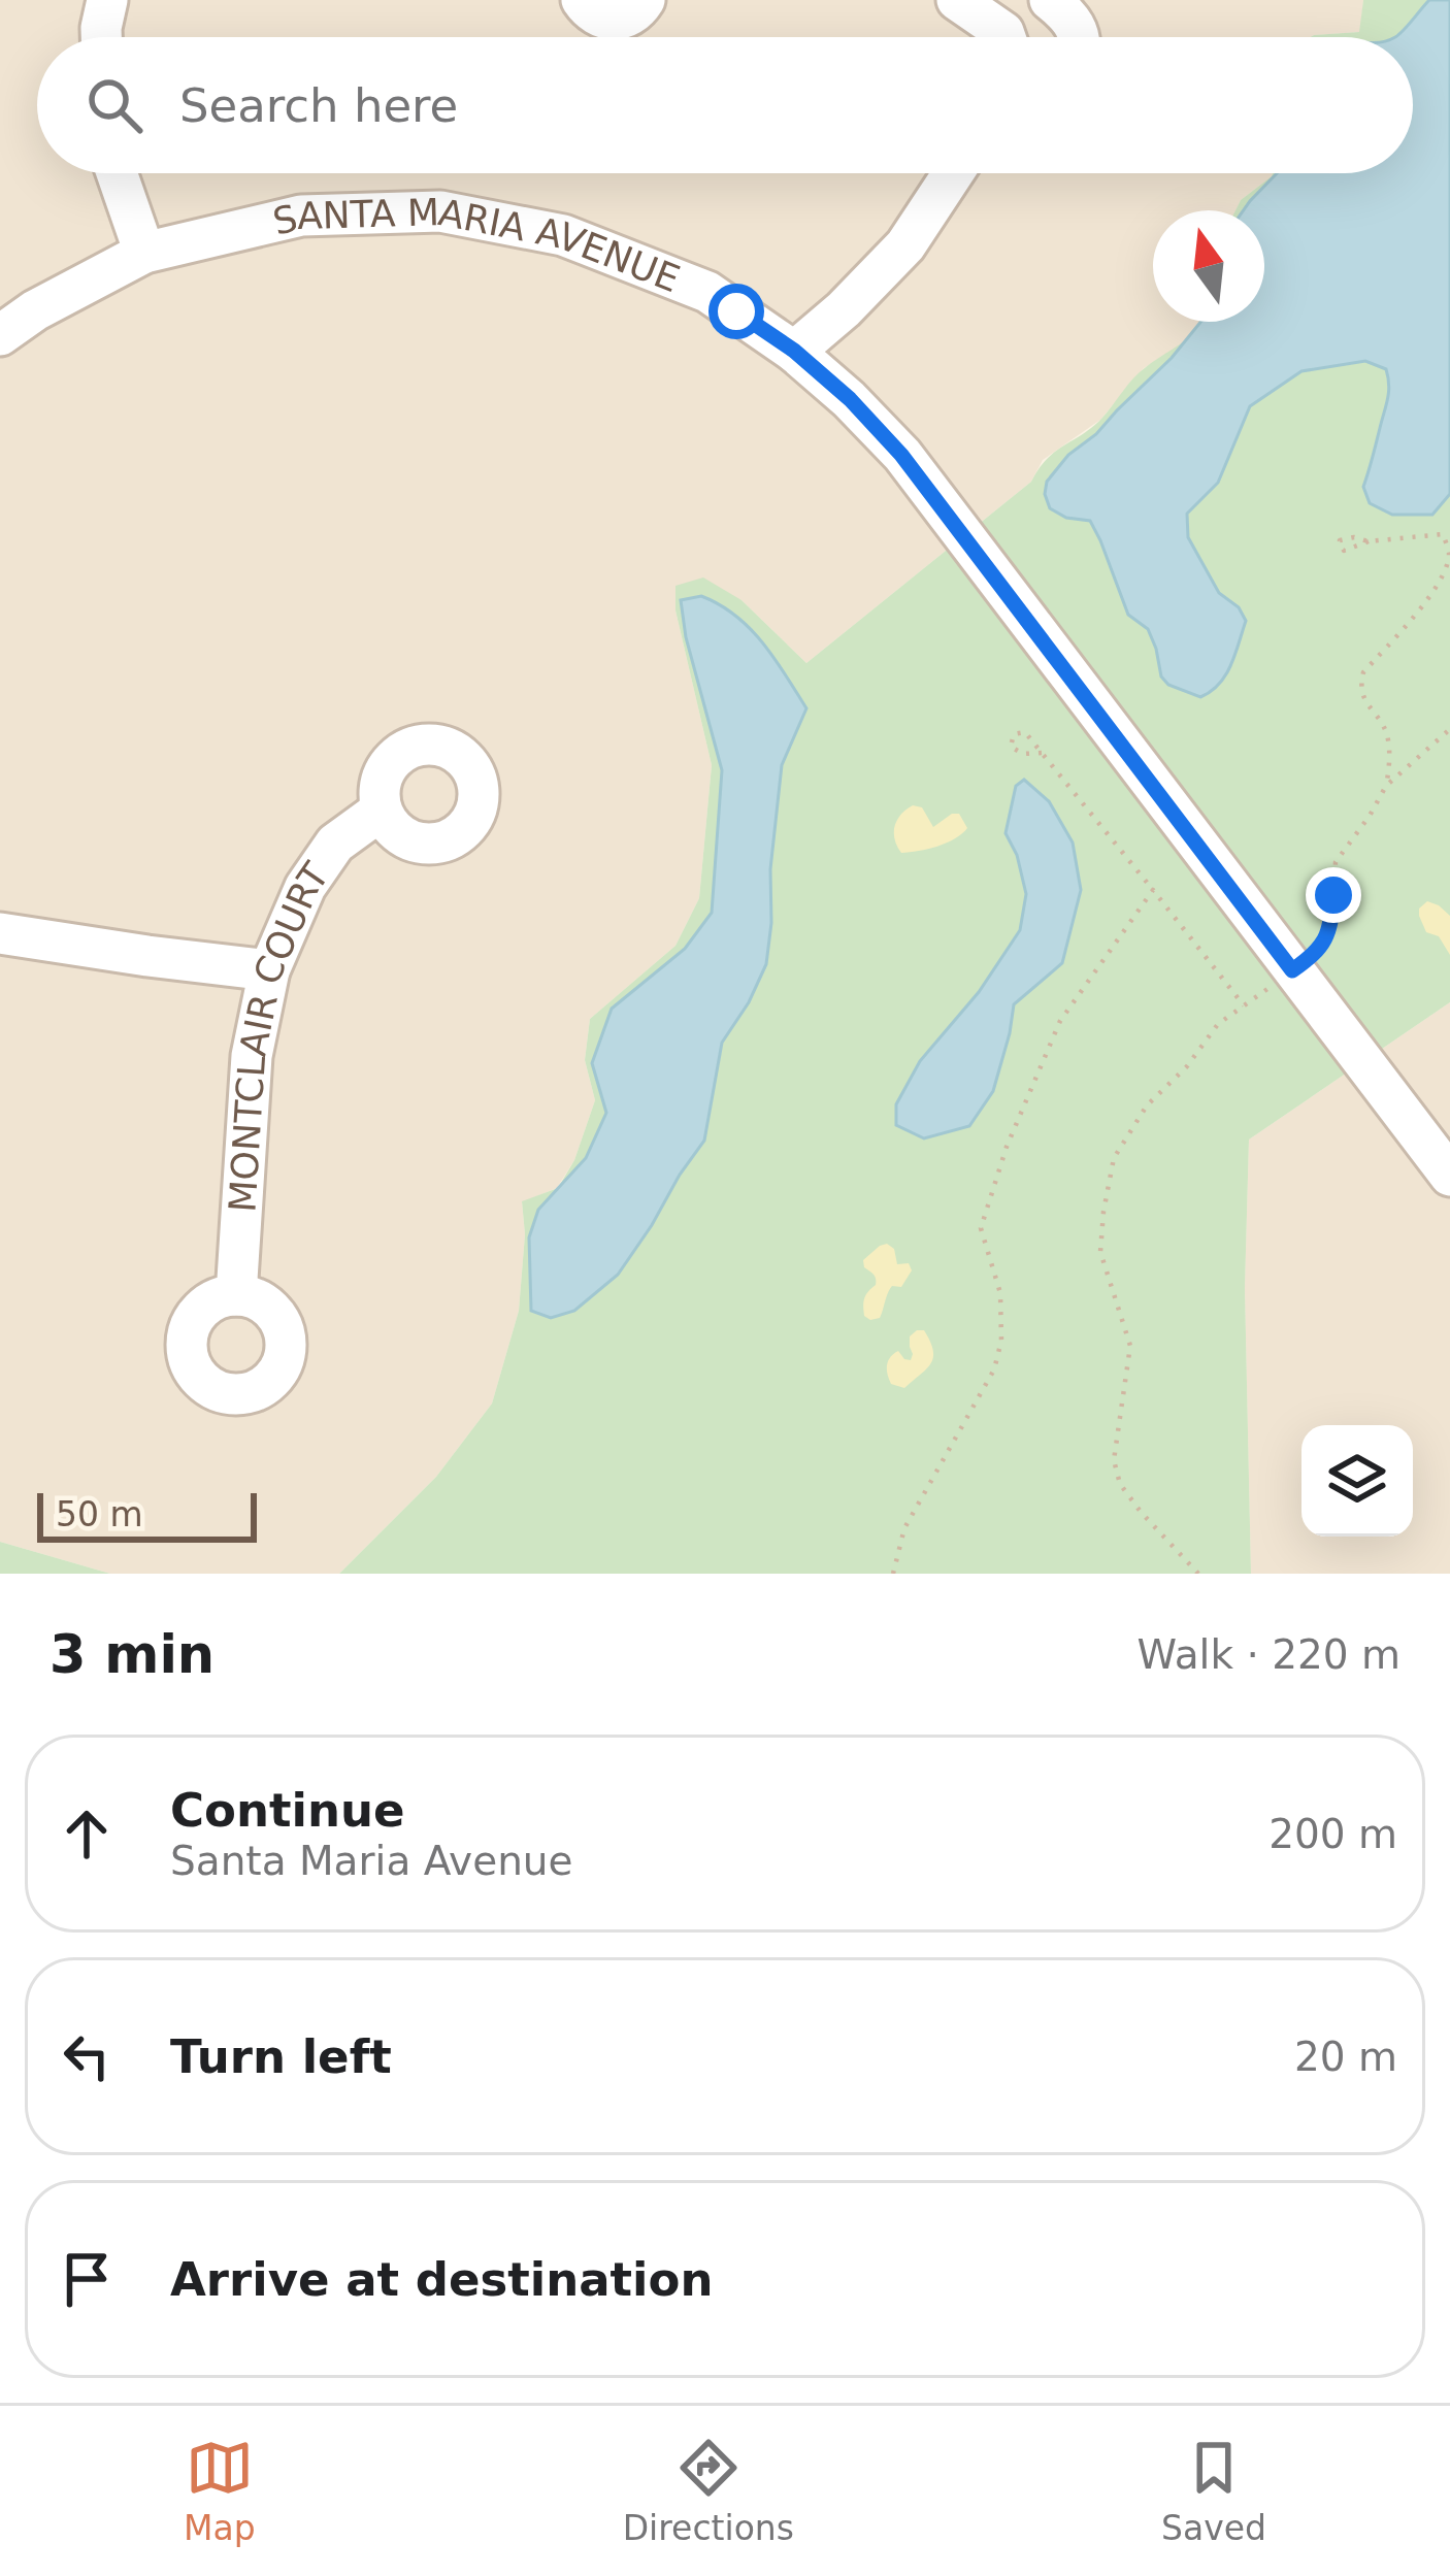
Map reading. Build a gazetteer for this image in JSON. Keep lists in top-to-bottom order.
{
  "streets": {
    "street": ["SANTA MARIA AVENUE", "MONTCLAIR COURT"]
  },
  "scale_bar": "50 m",
  "north": "top",
  "page": {
    "search": "Search here",
    "scale": "50 m",
    "heading": ["3 min", "Walk · 220 m"],
    "list": [
      ["Continue", "Santa Maria Avenue", "200 m"],
      ["Turn left", "20 m"],
      "Arrive at destination"
    ],
    "nav": ["Map", "Directions", "Saved"]
  }
}
